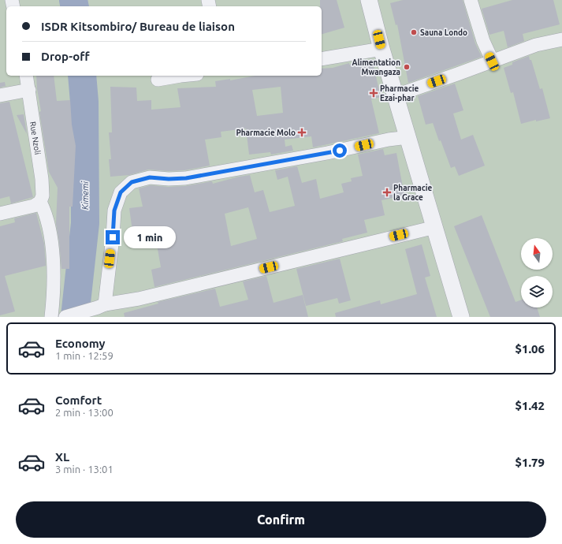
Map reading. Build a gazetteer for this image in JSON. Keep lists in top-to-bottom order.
{
  "streets": {
    "street": ["Rue Nzoli"]
  },
  "water": ["Kimemi"],
  "places": {
    "other": ["Sauna Londo", "Alimentation Mwangaza"],
    "health": ["Pharmacie Ezai-phar", "Pharmacie Molo", "Pharmacie la Grace"]
  },
  "north": "top",
  "page": {
    "banner": ["ISDR Kitsombiro/ Bureau de liaison", "Drop-off"],
    "bubble": "1 min",
    "list": [
      {
        "name": "Economy",
        "note": "1 min · 12:59",
        "value": "$1.06"
      },
      {
        "name": "Comfort",
        "note": "2 min · 13:00",
        "value": "$1.42"
      },
      {
        "name": "XL",
        "note": "3 min · 13:01",
        "value": "$1.79"
      }
    ],
    "buttons": "Confirm"
  }
}
